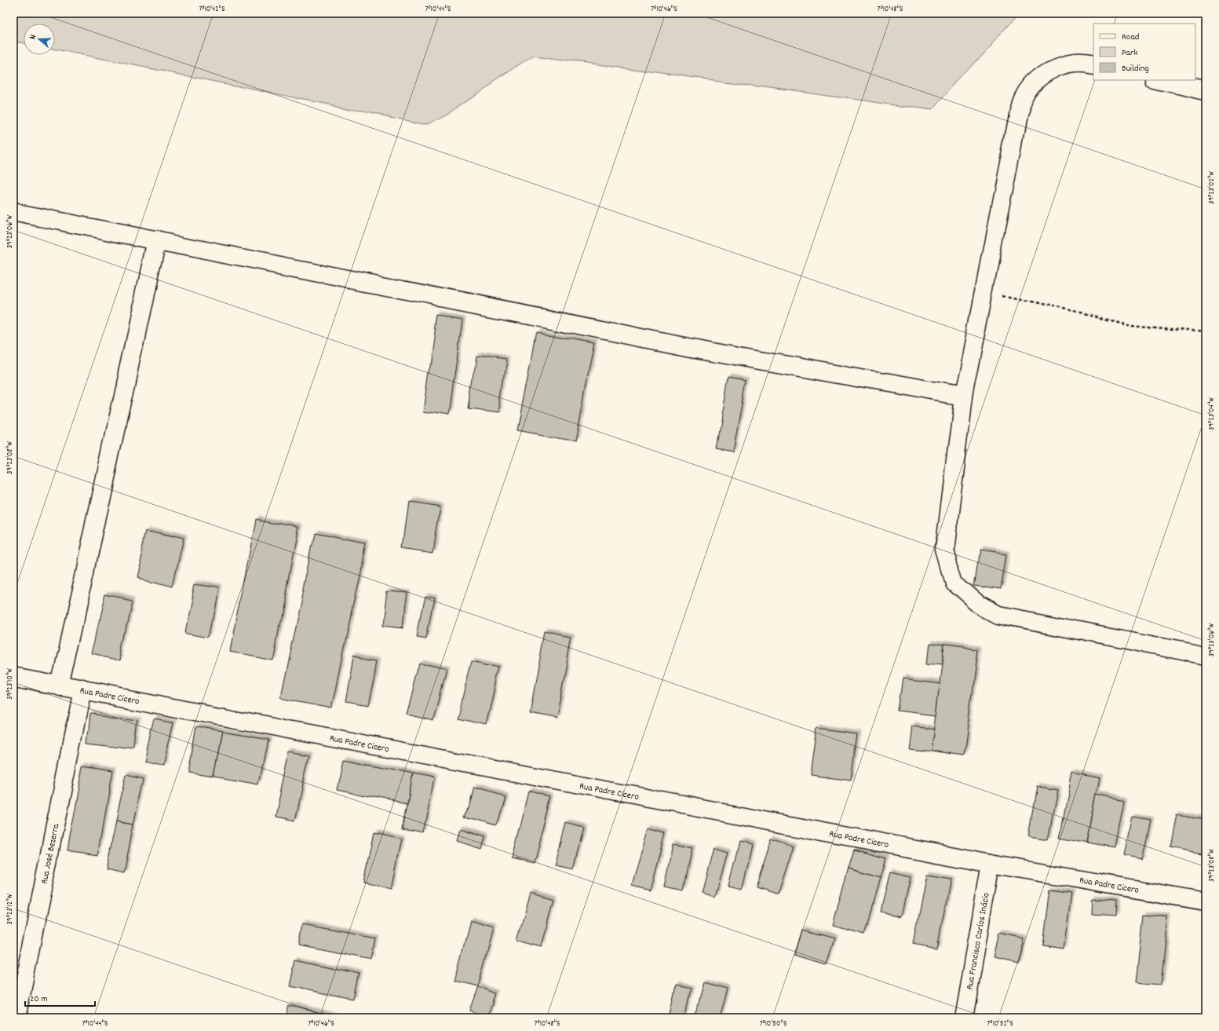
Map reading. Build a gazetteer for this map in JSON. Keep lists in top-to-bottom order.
{
  "streets": {
    "street": ["Rua Padre Cicero", "Rua José Bezerra", "Rua Francisco Carlos Inácio"]
  },
  "crossings": [
    ["Rua Padre Cicero", "Rua José Bezerra"],
    ["Rua Padre Cicero", "Rua Francisco Carlos Inácio"]
  ],
  "legend": ["Road", "Park", "Building"],
  "scale_bar": "20 m",
  "north": "left",
  "coordinates": [
    "7°10'42\"S",
    "7°10'44\"S",
    "7°10'46\"S",
    "7°10'48\"S",
    "39°23'02\"W",
    "39°23'06\"W",
    "39°23'04\"W",
    "39°23'08\"W",
    "39°23'10\"W",
    "39°23'12\"W",
    "7°10'50\"S",
    "7°10'52\"S"
  ]
}
